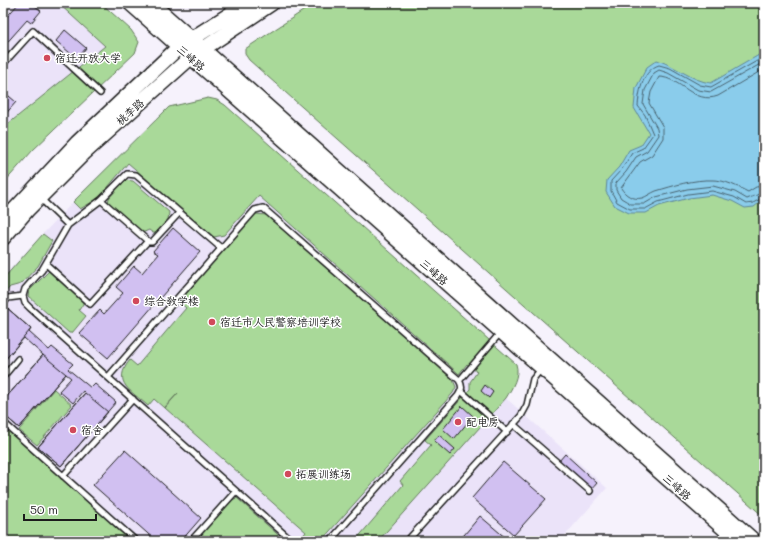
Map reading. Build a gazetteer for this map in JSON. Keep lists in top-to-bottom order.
{
  "streets": {
    "main road": ["三峰路", "桃李路"]
  },
  "crossings": [
    ["三峰路", "桃李路"]
  ],
  "places": [
    "宿迁开放大学",
    "综合教学楼",
    "宿迁市人民警察培训学校",
    "配电房",
    "宿舍",
    "拓展训练场"
  ],
  "scale_bar": "50 m"
}
